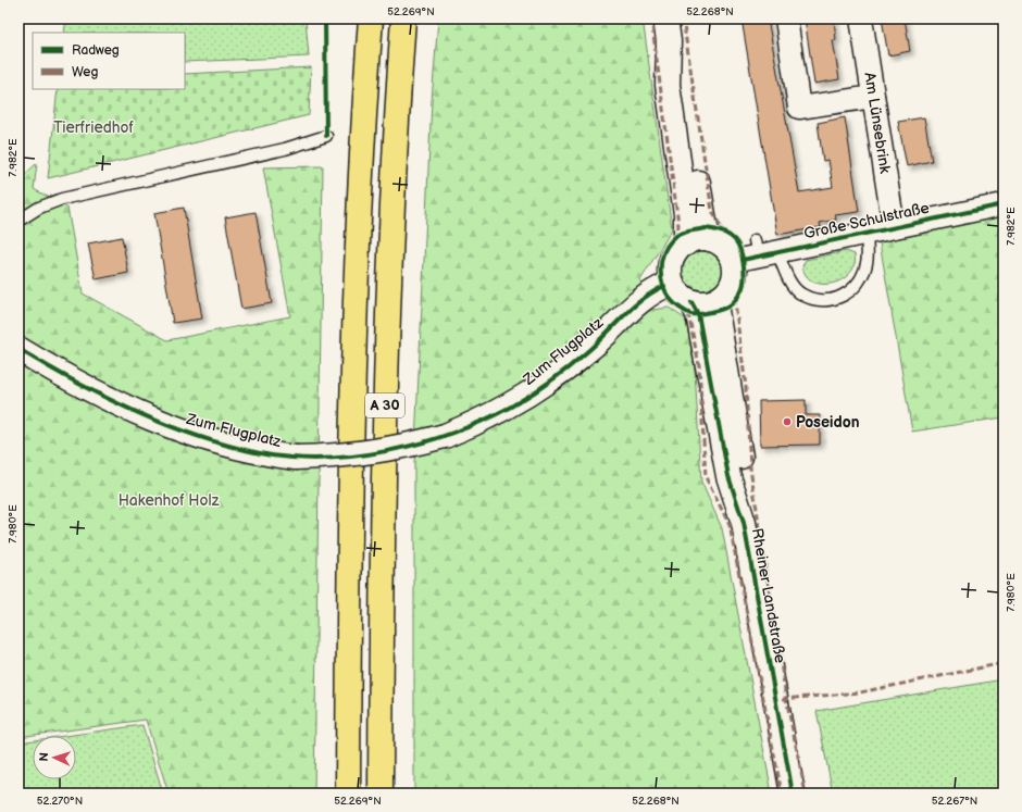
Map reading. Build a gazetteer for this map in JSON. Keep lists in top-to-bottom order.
{
  "streets": {
    "highway": ["A 30"],
    "street": [
      "Am Lünsebrink",
      "Große Schulstraße",
      "Zum Flugplatz",
      "Rheiner Landstraße"
    ]
  },
  "crossings": [
    ["Am Lünsebrink", "Große Schulstraße"],
    ["Große Schulstraße", "Zum Flugplatz"],
    ["Große Schulstraße", "Rheiner Landstraße"],
    ["Zum Flugplatz", "Rheiner Landstraße"]
  ],
  "parks": ["Tierfriedhof", "Hakenhof Holz"],
  "places": ["Poseidon"],
  "legend": ["Radweg", "Weg"],
  "north": "left",
  "coordinates": [
    "52.269°N",
    "52.268°N",
    "7.982°E",
    "7.980°E",
    "52.270°N",
    "52.267°N"
  ]
}
